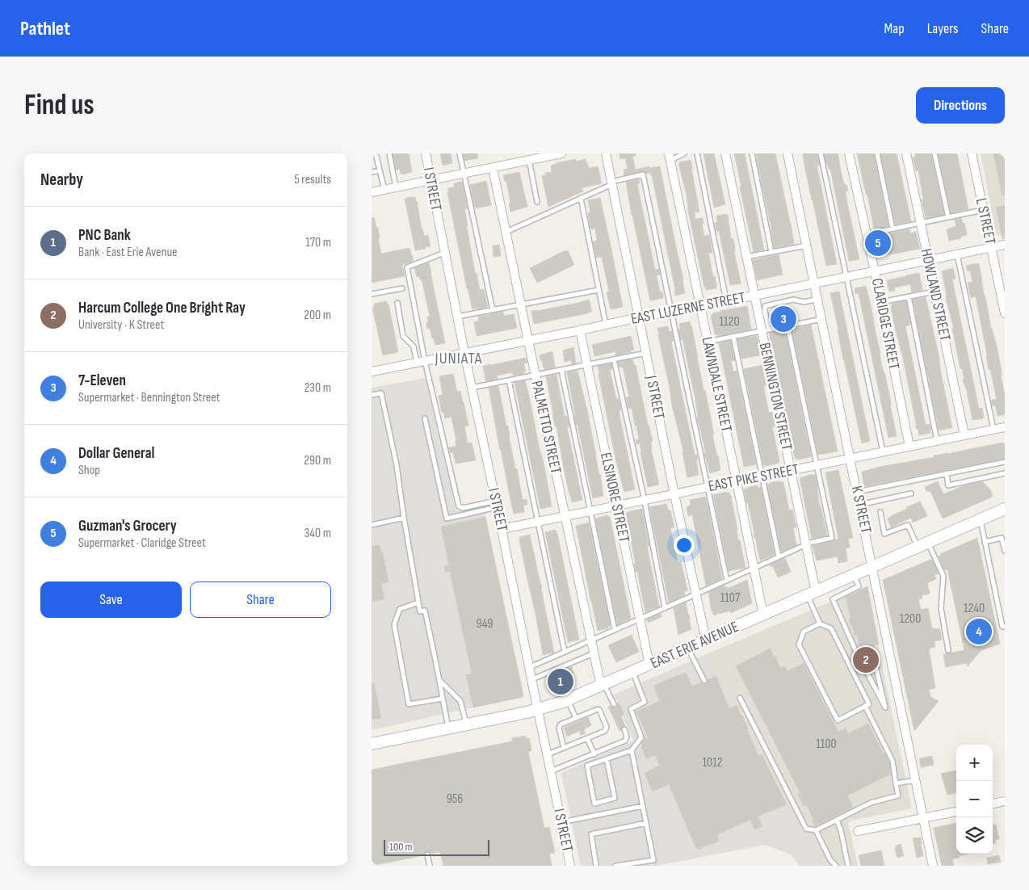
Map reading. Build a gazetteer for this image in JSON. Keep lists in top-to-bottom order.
{
  "streets": {
    "main road": ["EAST ERIE AVENUE"],
    "street": [
      "I STREET",
      "L STREET",
      "HOWLAND STREET",
      "EAST LUZERNE STREET",
      "CLARIDGE STREET",
      "LAWNDALE STREET",
      "BENNINGTON STREET",
      "J STREET",
      "PALMETTO STREET",
      "EAST PIKE STREET",
      "ELSINORE STREET",
      "K STREET"
    ]
  },
  "crossings": [
    ["I STREET", "EAST LUZERNE STREET"],
    ["I STREET", "EAST PIKE STREET"],
    ["I STREET", "EAST ERIE AVENUE"],
    ["L STREET", "EAST LUZERNE STREET"],
    ["HOWLAND STREET", "EAST LUZERNE STREET"],
    ["HOWLAND STREET", "EAST PIKE STREET"],
    ["EAST LUZERNE STREET", "CLARIDGE STREET"],
    ["EAST LUZERNE STREET", "LAWNDALE STREET"],
    ["EAST LUZERNE STREET", "BENNINGTON STREET"],
    ["EAST LUZERNE STREET", "J STREET"],
    ["EAST LUZERNE STREET", "PALMETTO STREET"],
    ["EAST LUZERNE STREET", "ELSINORE STREET"],
    ["EAST LUZERNE STREET", "K STREET"],
    ["CLARIDGE STREET", "EAST PIKE STREET"],
    ["LAWNDALE STREET", "EAST PIKE STREET"],
    ["LAWNDALE STREET", "EAST ERIE AVENUE"],
    ["BENNINGTON STREET", "EAST PIKE STREET"],
    ["BENNINGTON STREET", "EAST ERIE AVENUE"],
    ["J STREET", "EAST PIKE STREET"],
    ["J STREET", "EAST ERIE AVENUE"],
    ["PALMETTO STREET", "EAST PIKE STREET"],
    ["PALMETTO STREET", "EAST ERIE AVENUE"],
    ["EAST PIKE STREET", "ELSINORE STREET"],
    ["EAST PIKE STREET", "K STREET"],
    ["ELSINORE STREET", "EAST ERIE AVENUE"],
    ["K STREET", "EAST ERIE AVENUE"]
  ],
  "districts": ["JUNIATA"],
  "house_numbers": [
    "1120",
    "1107",
    "1240",
    "1200",
    "949",
    "1100",
    "1012",
    "956"
  ],
  "scale_bar": "100 m",
  "page": {
    "header": "Pathlet",
    "nav": ["Map", "Layers", "Share"],
    "buttons": [
      "Directions",
      ["Save", "Share"]
    ],
    "title": "Find us",
    "heading": ["Nearby", "5 results"],
    "list": [
      {
        "mark": "1",
        "name": "PNC Bank",
        "note": "Bank · East Erie Avenue",
        "value": "170 m"
      },
      {
        "mark": "2",
        "name": "Harcum College One Bright Ray",
        "note": "University · K Street",
        "value": "200 m"
      },
      {
        "mark": "3",
        "name": "7-Eleven",
        "note": "Supermarket · Bennington Street",
        "value": "230 m"
      },
      {
        "mark": "4",
        "name": "Dollar General",
        "note": "Shop",
        "value": "290 m"
      },
      {
        "mark": "5",
        "name": "Guzman's Grocery",
        "note": "Supermarket · Claridge Street",
        "value": "340 m"
      }
    ],
    "pins": [
      "5",
      "3",
      "4",
      "2",
      "1"
    ],
    "map_buttons": ["+", "−"],
    "scale": "100 m"
  }
}
